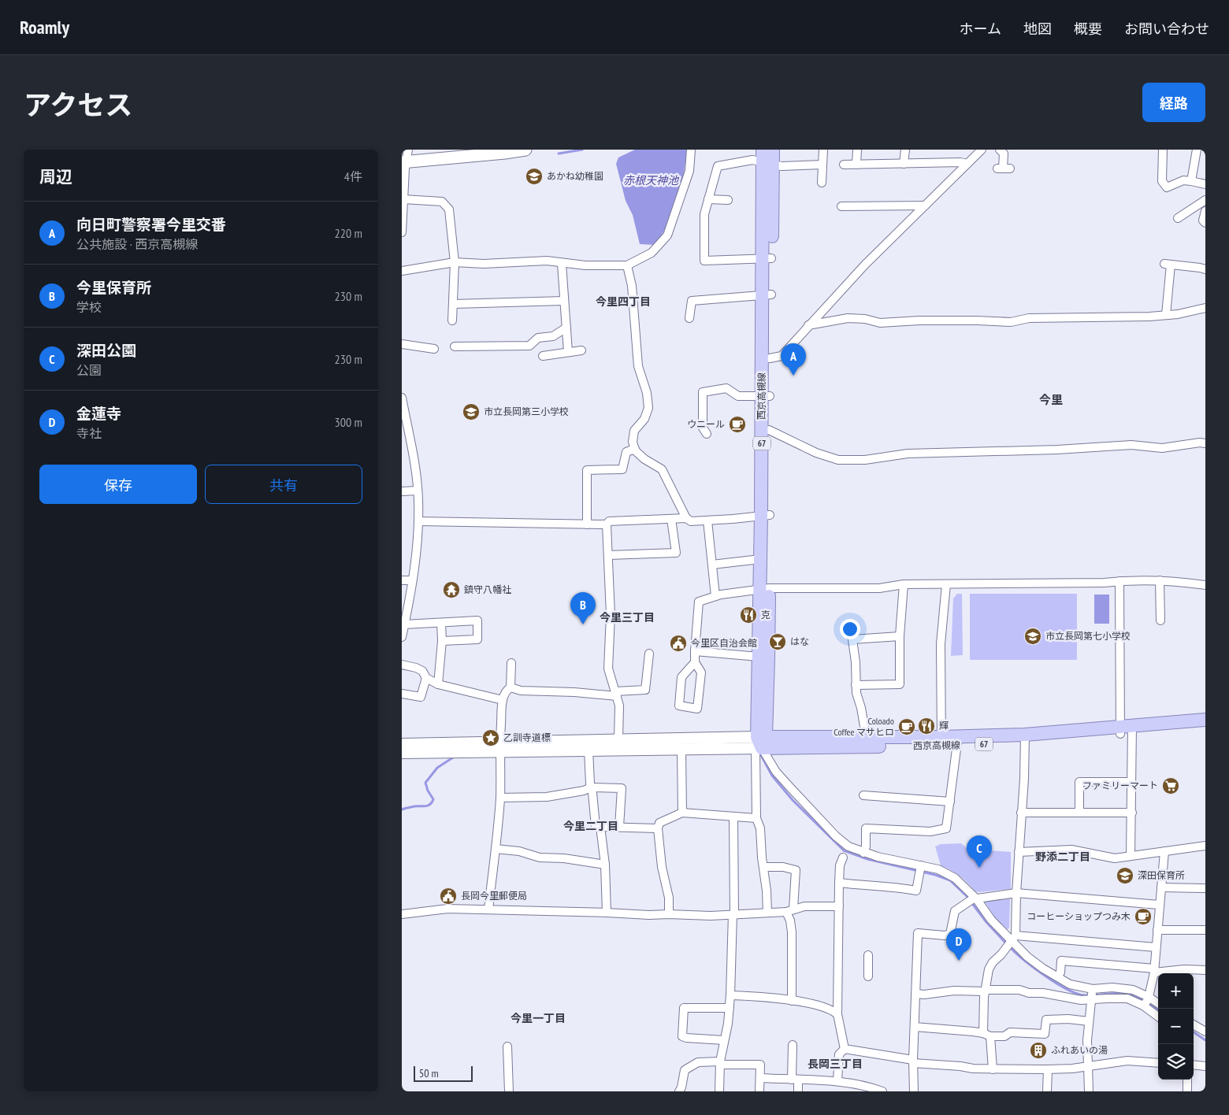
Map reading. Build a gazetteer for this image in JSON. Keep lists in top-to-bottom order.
{
  "streets": {
    "main road": ["西京高槻線", "67"]
  },
  "districts": [
    "今里四丁目",
    "今里",
    "今里三丁目",
    "今里二丁目",
    "野添二丁目",
    "今里一丁目",
    "長岡三丁目"
  ],
  "water": ["赤根天神池"],
  "places": {
    "school or university": [
      "あかね幼稚園",
      "市立長岡第三小学校",
      "市立長岡第七小学校",
      "深田保育所"
    ],
    "cafe": ["ウニール", "Coloado Coffee マサヒロ", "コーヒーショップつみ木"],
    "temple": ["鎮守八幡社"],
    "restaurant": ["克", "輝"],
    "bar": ["はな"],
    "public building": ["今里区自治会館", "長岡今里郵便局"],
    "place": ["乙訓寺道標"],
    "supermarket": ["ファミリーマート"],
    "building": ["ふれあいの湯"]
  },
  "scale_bar": "50 m",
  "page": {
    "header": "Roamly",
    "nav": [
      "ホーム",
      "地図",
      "概要",
      "お問い合わせ"
    ],
    "title": "アクセス",
    "buttons": [
      "経路",
      ["保存", "共有"]
    ],
    "heading": ["周辺", "4件"],
    "list": [
      {
        "mark": "A",
        "name": "向日町警察署今里交番",
        "note": "公共施設 · 西京高槻線",
        "value": "220 m"
      },
      {
        "mark": "B",
        "name": "今里保育所",
        "note": "学校",
        "value": "230 m"
      },
      {
        "mark": "C",
        "name": "深田公園",
        "note": "公園",
        "value": "230 m"
      },
      {
        "mark": "D",
        "name": "金蓮寺",
        "note": "寺社",
        "value": "300 m"
      }
    ],
    "pins": [
      "A",
      "B",
      "C",
      "D"
    ],
    "map_buttons": ["+", "−"],
    "scale": "50 m"
  }
}
